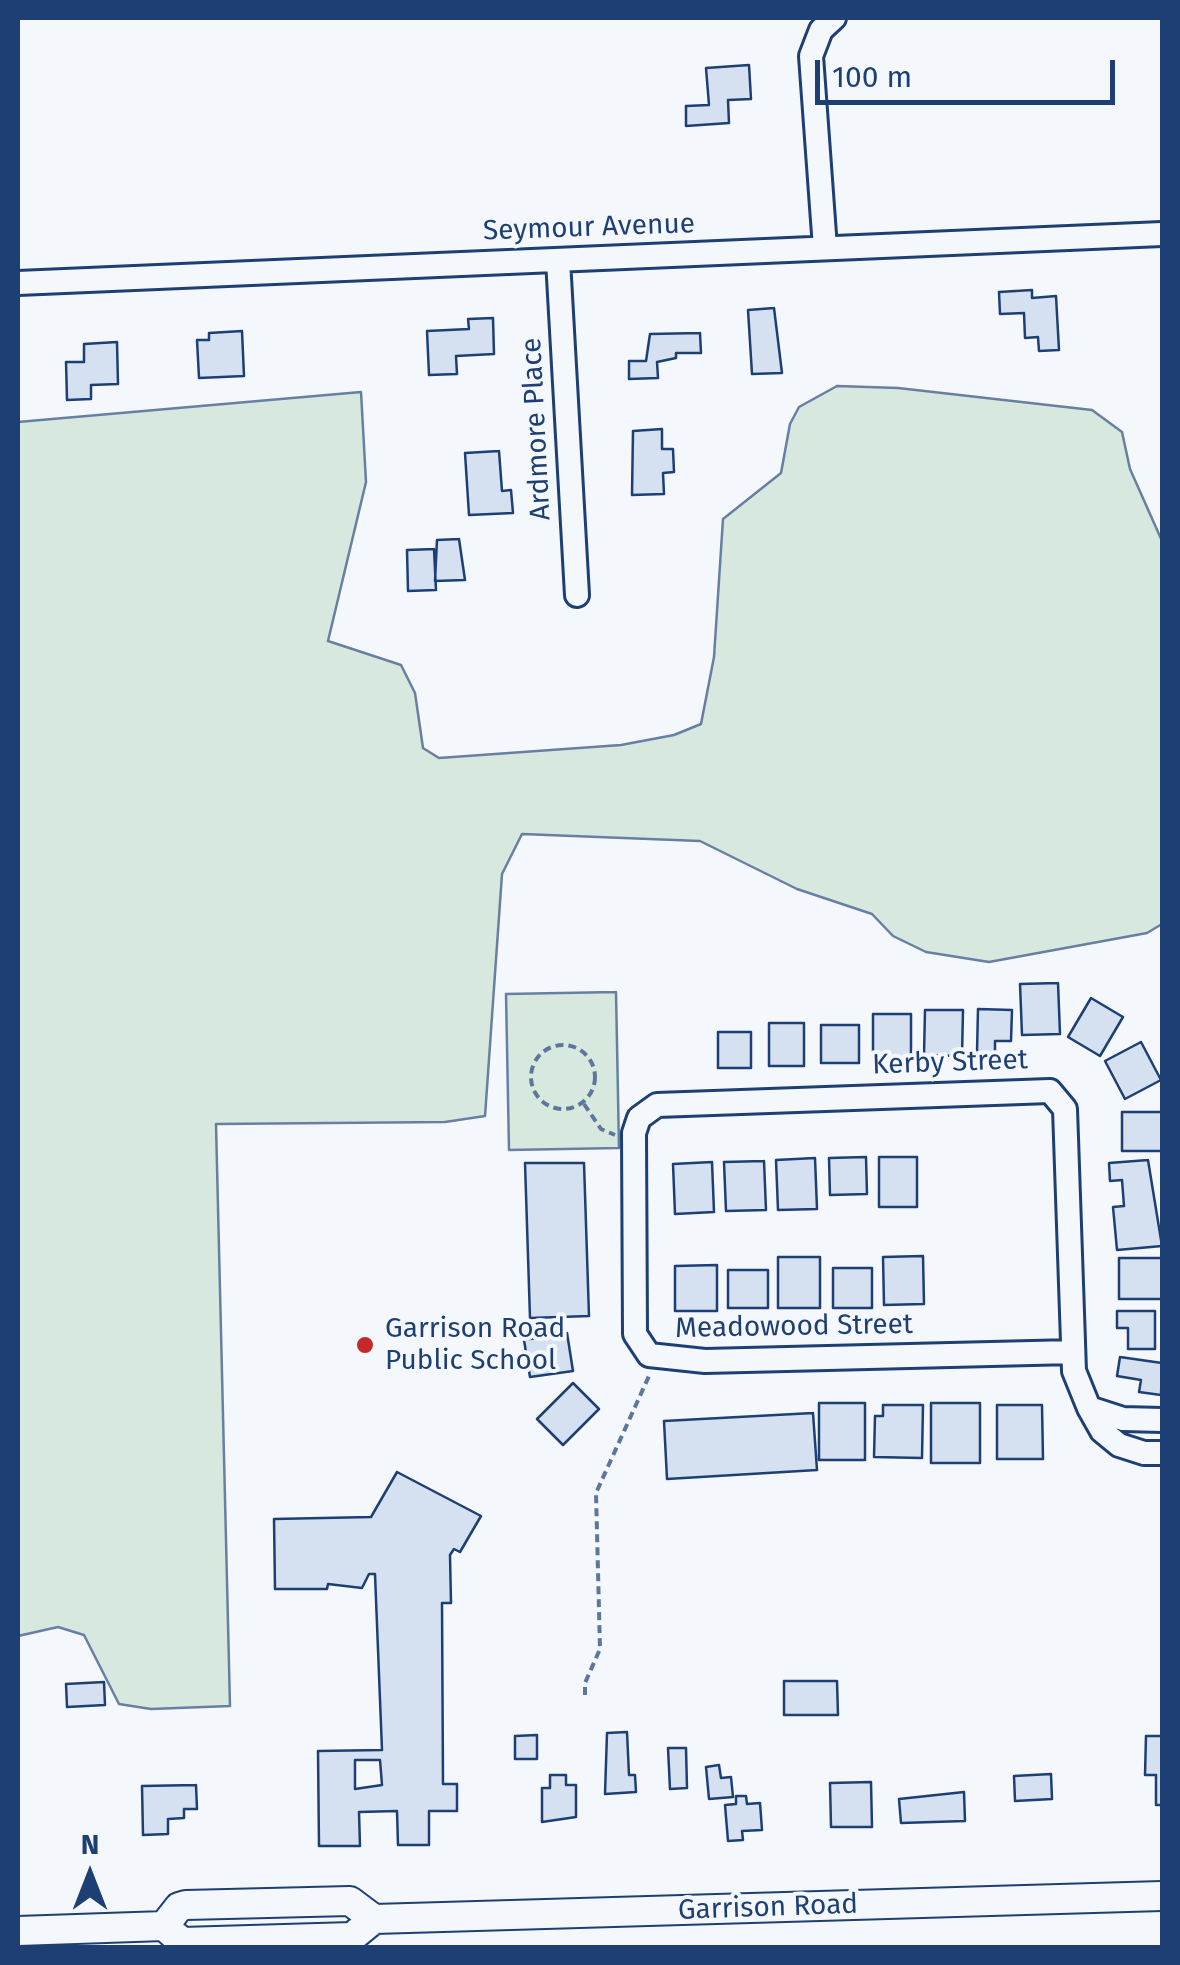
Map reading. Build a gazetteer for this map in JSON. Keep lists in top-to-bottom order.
{
  "streets": {
    "main road": ["Garrison Road"],
    "street": [
      "Seymour Avenue",
      "Ardmore Place",
      "Kerby Street",
      "Meadowood Street"
    ]
  },
  "crossings": [
    ["Seymour Avenue", "Ardmore Place"],
    ["Kerby Street", "Meadowood Street"]
  ],
  "places": ["Garrison Road Public School"],
  "scale_bar": "100 m",
  "north": "top"
}
